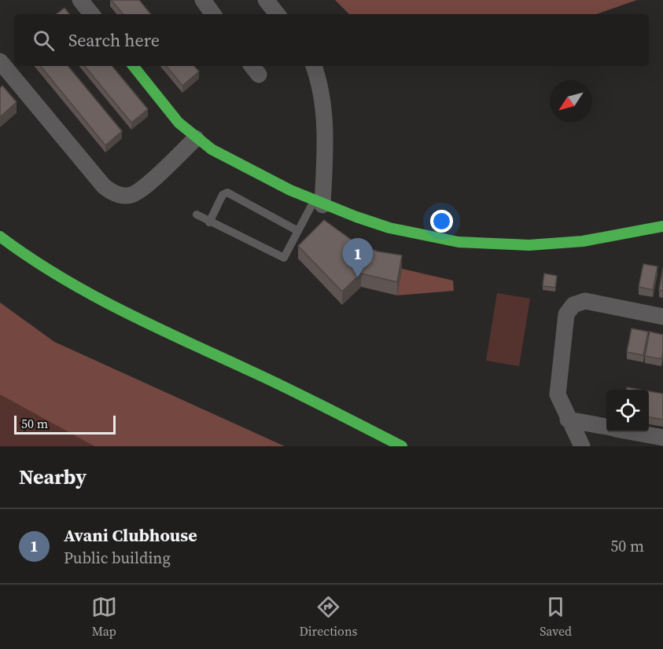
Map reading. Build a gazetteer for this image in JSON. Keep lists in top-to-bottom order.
{
  "scale_bar": "50 m",
  "north": "bottom left",
  "page": {
    "search": "Search here",
    "pins": "1",
    "scale": "50 m",
    "heading": "Nearby",
    "list": [
      {
        "mark": "1",
        "name": "Avani Clubhouse",
        "note": "Public building",
        "value": "50 m"
      }
    ],
    "nav": ["Map", "Directions", "Saved"]
  }
}
